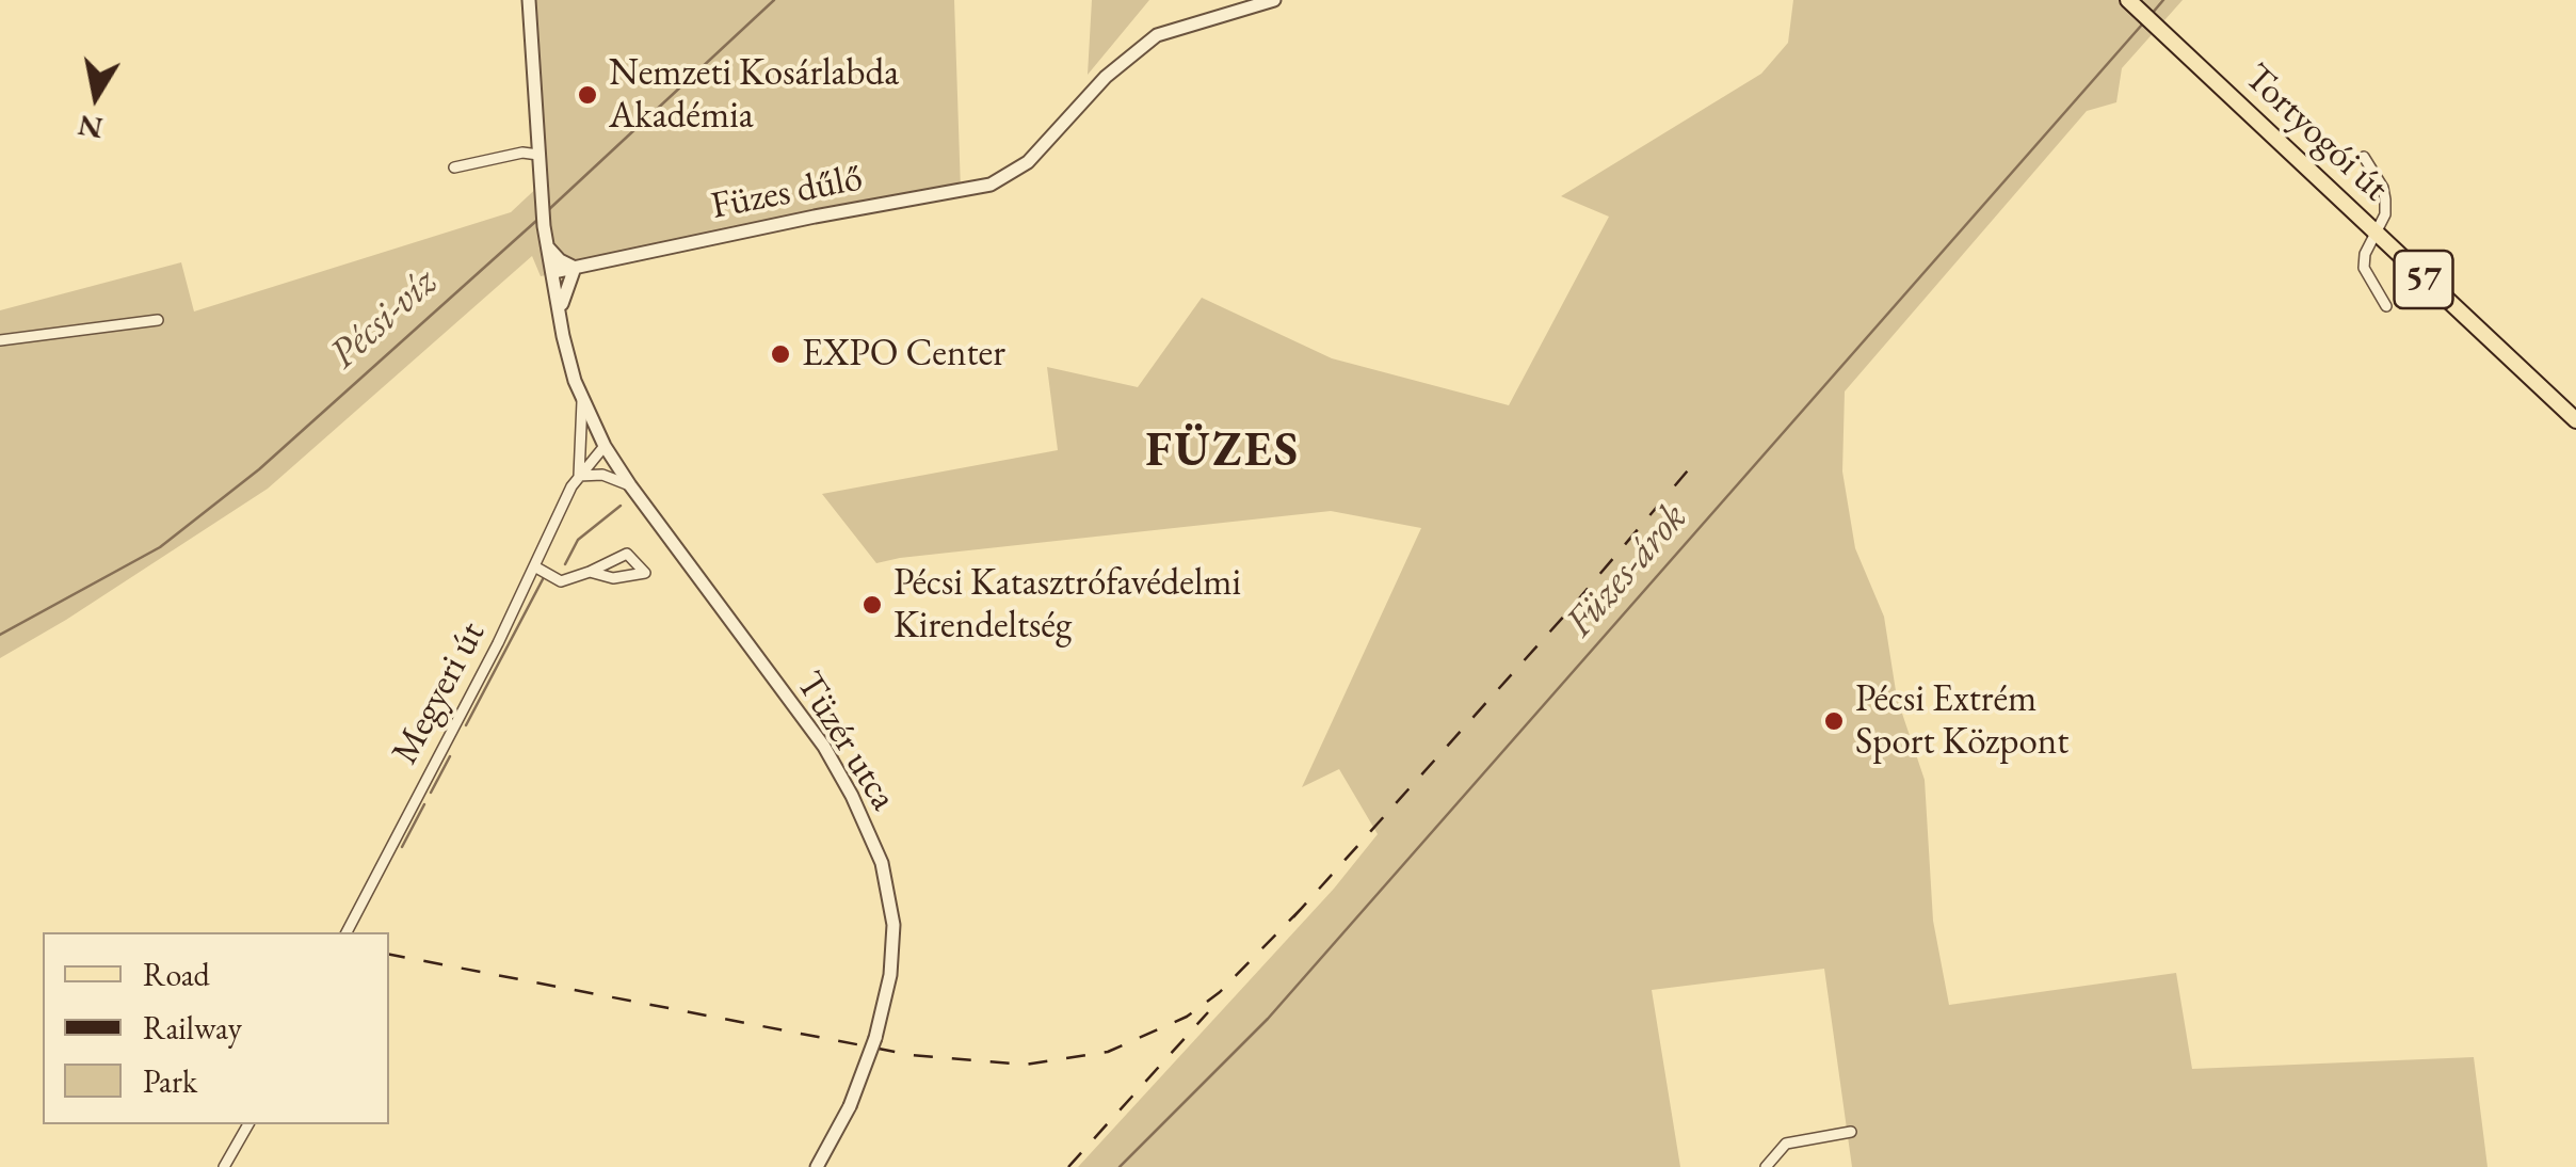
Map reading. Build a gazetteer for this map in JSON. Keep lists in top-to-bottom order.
{
  "streets": {
    "main road": ["Tortyogói út", "57"],
    "street": ["Füzes dűlő", "Megyeri út", "Tüzér utca"]
  },
  "crossings": [
    ["Füzes dűlő", "Megyeri út"],
    ["Megyeri út", "Tüzér utca"]
  ],
  "districts": ["FÜZES"],
  "water": ["Pécsi-víz", "Füzes-árok"],
  "places": [
    "Nemzeti Kosárlabda Akadémia",
    "EXPO Center",
    "Pécsi Katasztrófavédelmi Kirendeltség",
    "Pécsi Extrém Sport Központ"
  ],
  "legend": ["Road", "Railway", "Park"],
  "north": "bottom"
}
